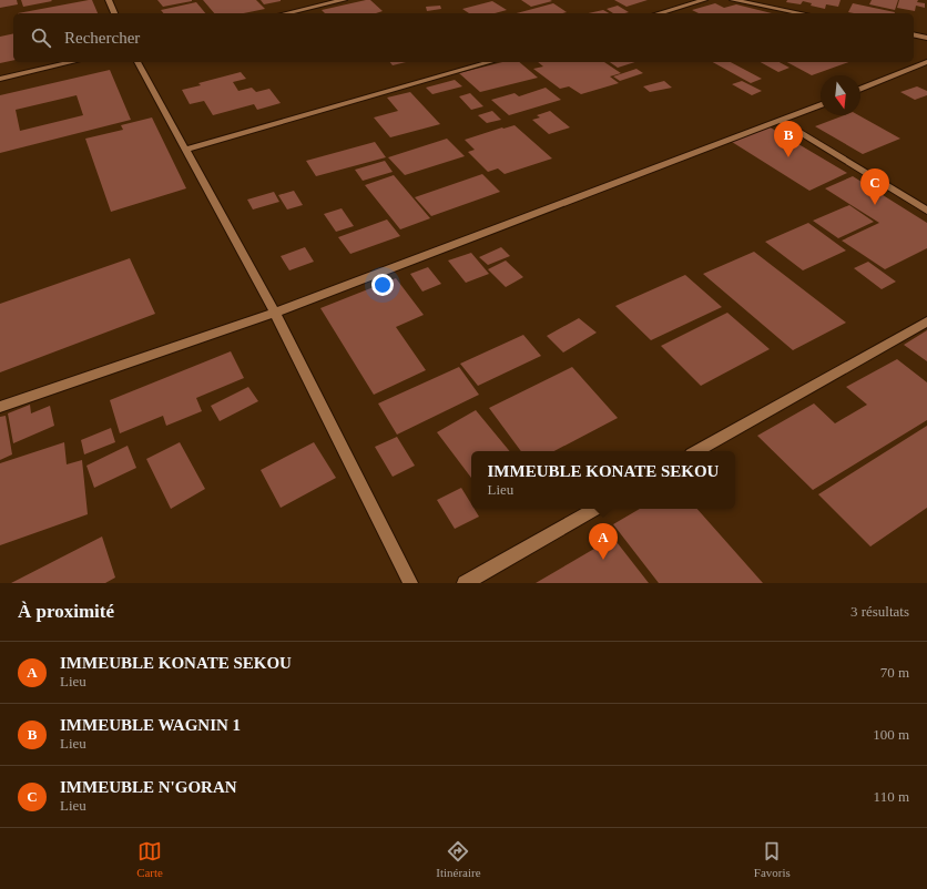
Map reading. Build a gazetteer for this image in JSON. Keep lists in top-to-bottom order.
{
  "north": "bottom",
  "page": {
    "search": "Rechercher",
    "pins": ["B", "C", "A"],
    "popup": ["IMMEUBLE KONATE SEKOU", "Lieu"],
    "heading": ["À proximité", "3 résultats"],
    "list": [
      {
        "mark": "A",
        "name": "IMMEUBLE KONATE SEKOU",
        "note": "Lieu",
        "value": "70 m"
      },
      {
        "mark": "B",
        "name": "IMMEUBLE WAGNIN 1",
        "note": "Lieu",
        "value": "100 m"
      },
      {
        "mark": "C",
        "name": "IMMEUBLE N'GORAN",
        "note": "Lieu",
        "value": "110 m"
      }
    ],
    "nav": ["Carte", "Itinéraire", "Favoris"]
  }
}
